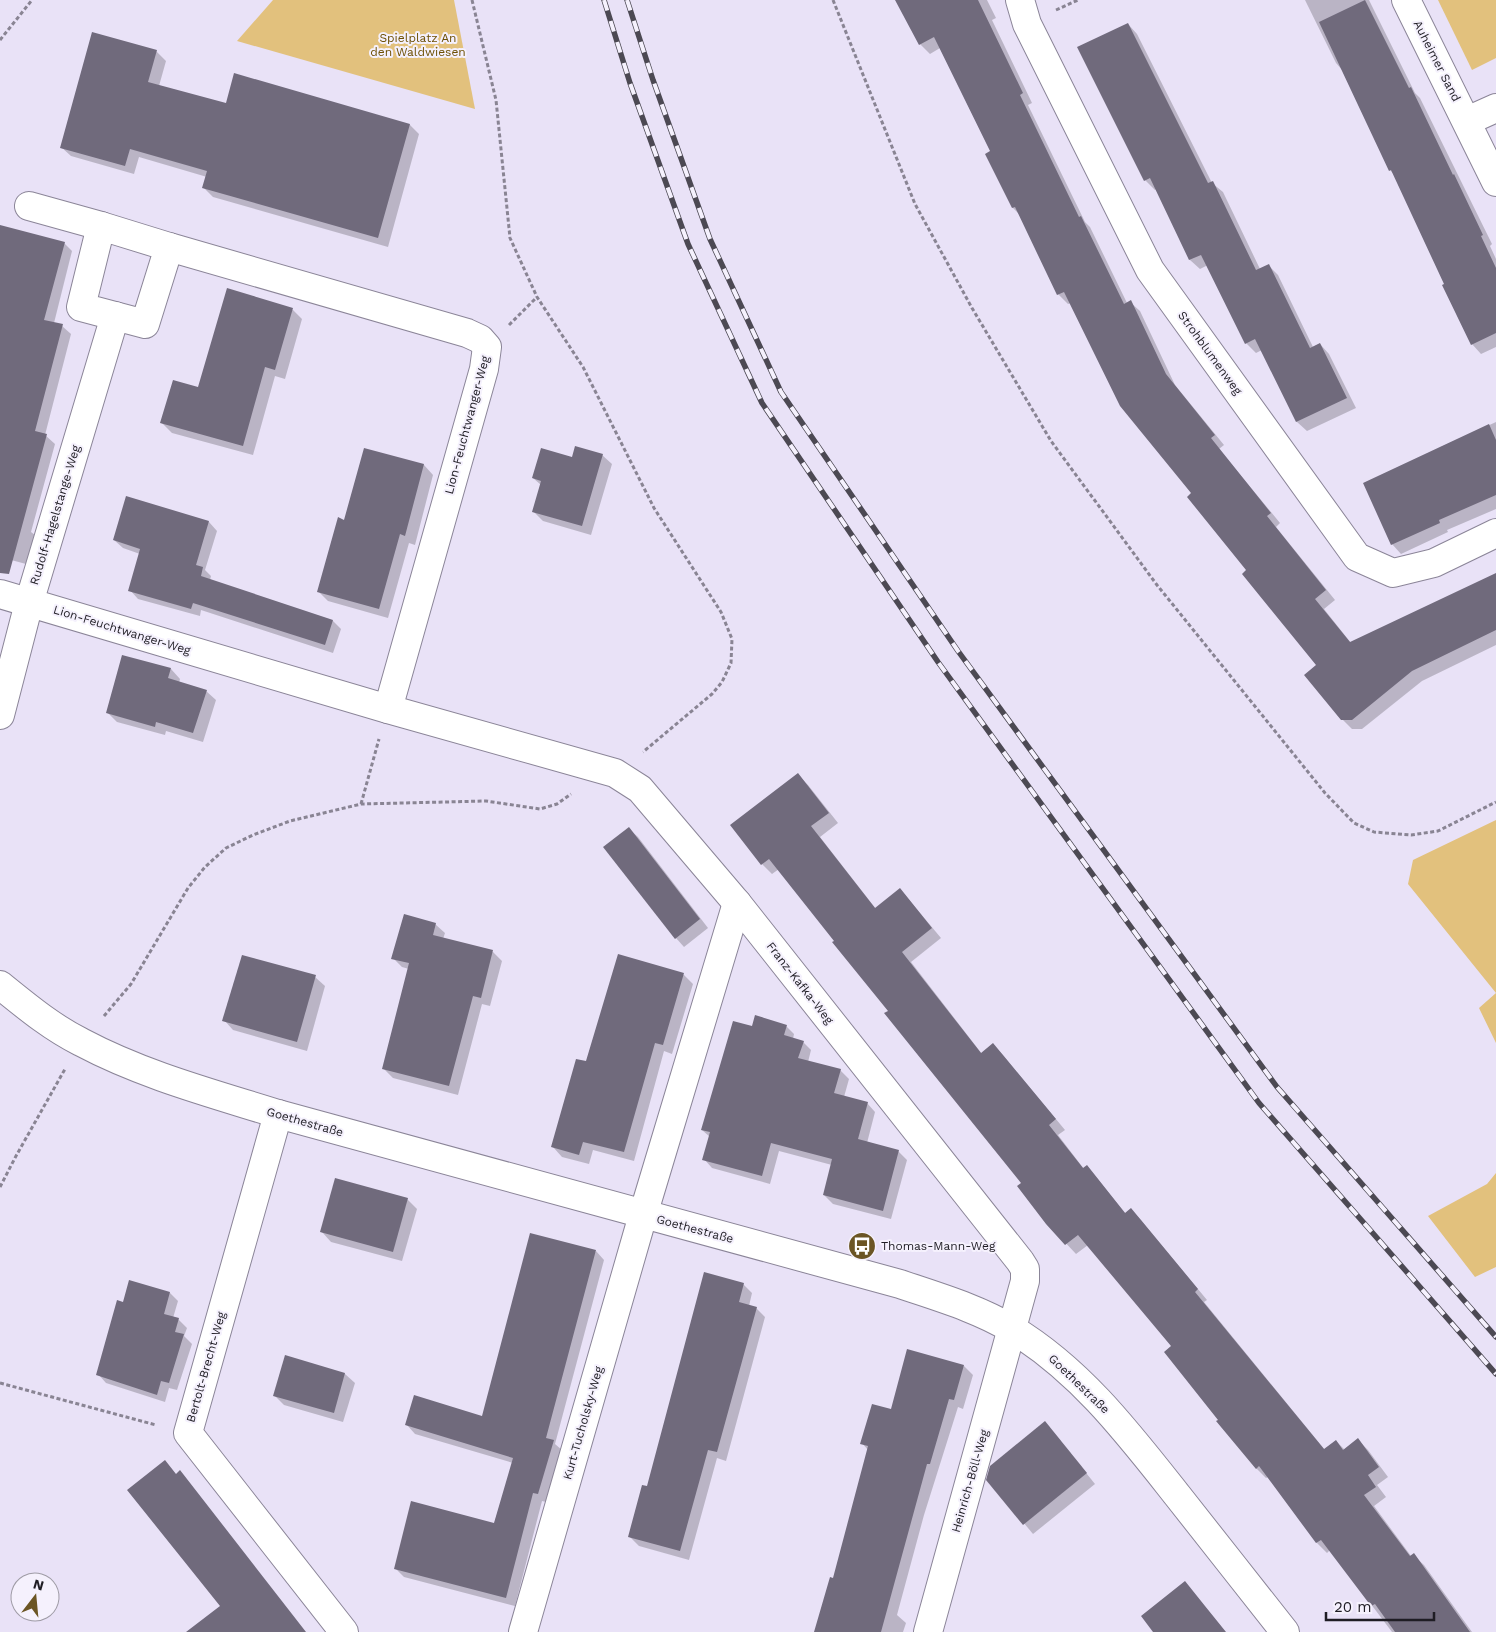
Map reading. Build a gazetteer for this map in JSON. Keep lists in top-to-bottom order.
{
  "streets": {
    "street": [
      "Auheimer Sand",
      "Strohblumenweg",
      "Lion-Feuchtwanger-Weg",
      "Rudolf-Hagelstange-Weg",
      "Franz-Kafka-Weg",
      "Goethestraße",
      "Bertolt-Brecht-Weg",
      "Kurt-Tucholsky-Weg",
      "Heinrich-Böll-Weg"
    ]
  },
  "crossings": [
    ["Lion-Feuchtwanger-Weg", "Rudolf-Hagelstange-Weg"],
    ["Lion-Feuchtwanger-Weg", "Franz-Kafka-Weg"],
    ["Franz-Kafka-Weg", "Goethestraße"],
    ["Franz-Kafka-Weg", "Heinrich-Böll-Weg"],
    ["Goethestraße", "Bertolt-Brecht-Weg"],
    ["Goethestraße", "Kurt-Tucholsky-Weg"],
    ["Goethestraße", "Heinrich-Böll-Weg"]
  ],
  "parks": ["Spielplatz An den Waldwiesen"],
  "places": {
    "bus stop": ["Thomas-Mann-Weg"]
  },
  "scale_bar": "20 m",
  "north": "top"
}
